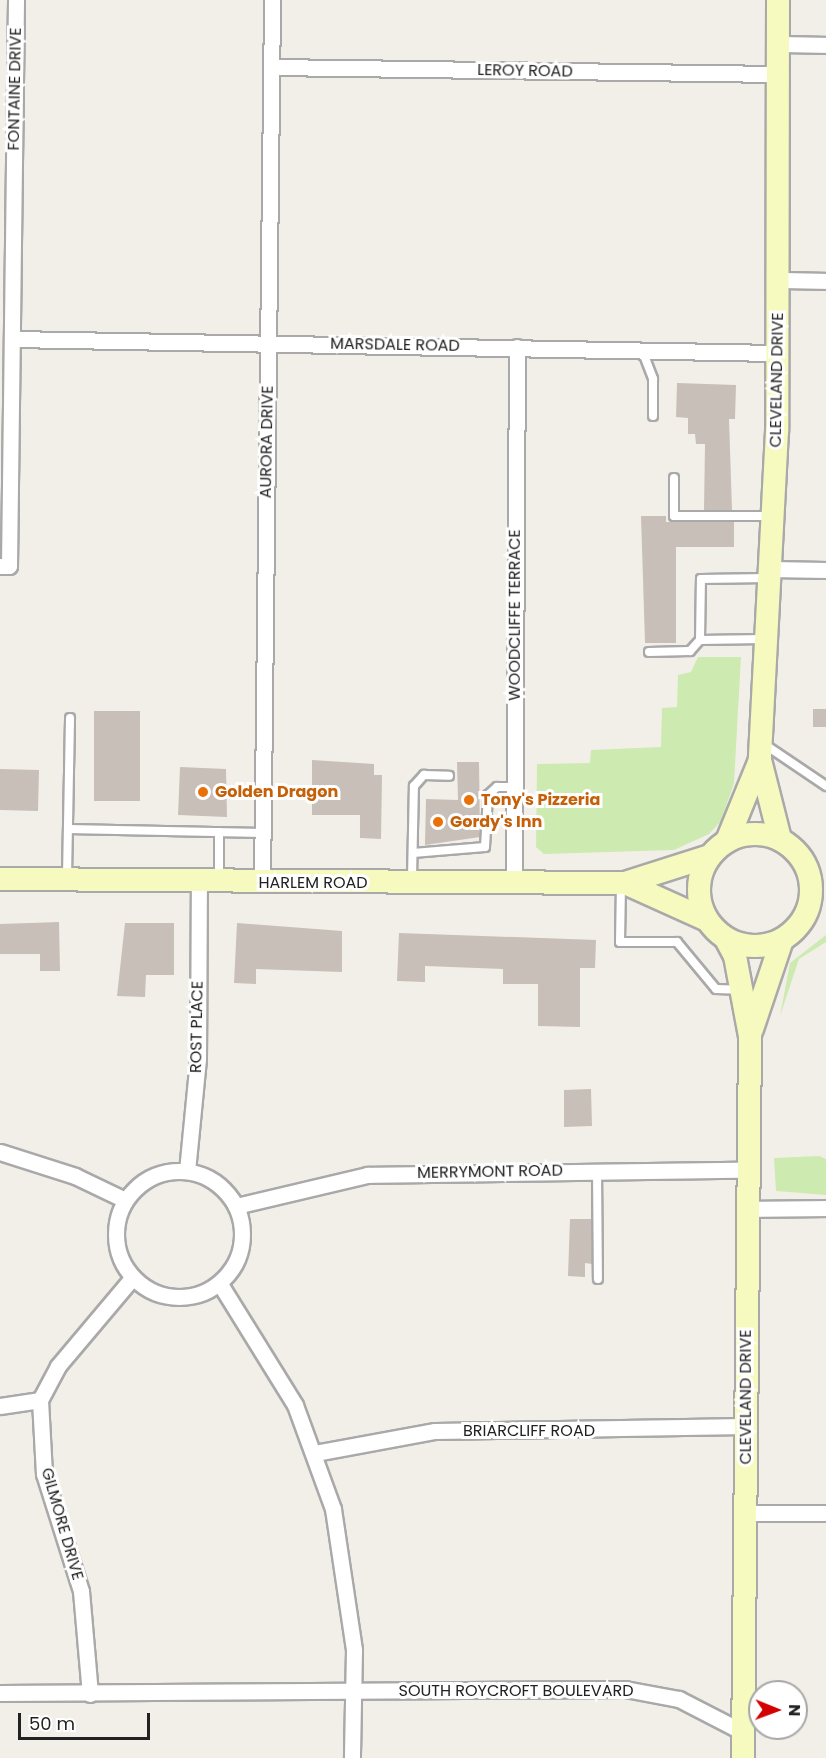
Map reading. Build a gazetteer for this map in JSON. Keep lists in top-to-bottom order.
{
  "streets": {
    "street": [
      "LEROY ROAD",
      "FONTAINE DRIVE",
      "MARSDALE ROAD",
      "CLEVELAND DRIVE",
      "AURORA DRIVE",
      "WOODCLIFFE TERRACE",
      "HARLEM ROAD",
      "ROST PLACE",
      "MERRYMONT ROAD",
      "BRIARCLIFF ROAD",
      "GILMORE DRIVE",
      "SOUTH ROYCROFT BOULEVARD"
    ]
  },
  "crossings": [
    ["LEROY ROAD", "CLEVELAND DRIVE"],
    ["LEROY ROAD", "AURORA DRIVE"],
    ["FONTAINE DRIVE", "MARSDALE ROAD"],
    ["MARSDALE ROAD", "CLEVELAND DRIVE"],
    ["MARSDALE ROAD", "AURORA DRIVE"],
    ["MARSDALE ROAD", "WOODCLIFFE TERRACE"],
    ["CLEVELAND DRIVE", "HARLEM ROAD"],
    ["CLEVELAND DRIVE", "MERRYMONT ROAD"],
    ["CLEVELAND DRIVE", "BRIARCLIFF ROAD"],
    ["CLEVELAND DRIVE", "SOUTH ROYCROFT BOULEVARD"],
    ["AURORA DRIVE", "HARLEM ROAD"],
    ["WOODCLIFFE TERRACE", "HARLEM ROAD"],
    ["HARLEM ROAD", "ROST PLACE"],
    ["ROST PLACE", "MERRYMONT ROAD"],
    ["GILMORE DRIVE", "SOUTH ROYCROFT BOULEVARD"]
  ],
  "places": ["Golden Dragon", "Tony's Pizzeria", "Gordy's Inn"],
  "scale_bar": "50 m",
  "north": "right"
}
